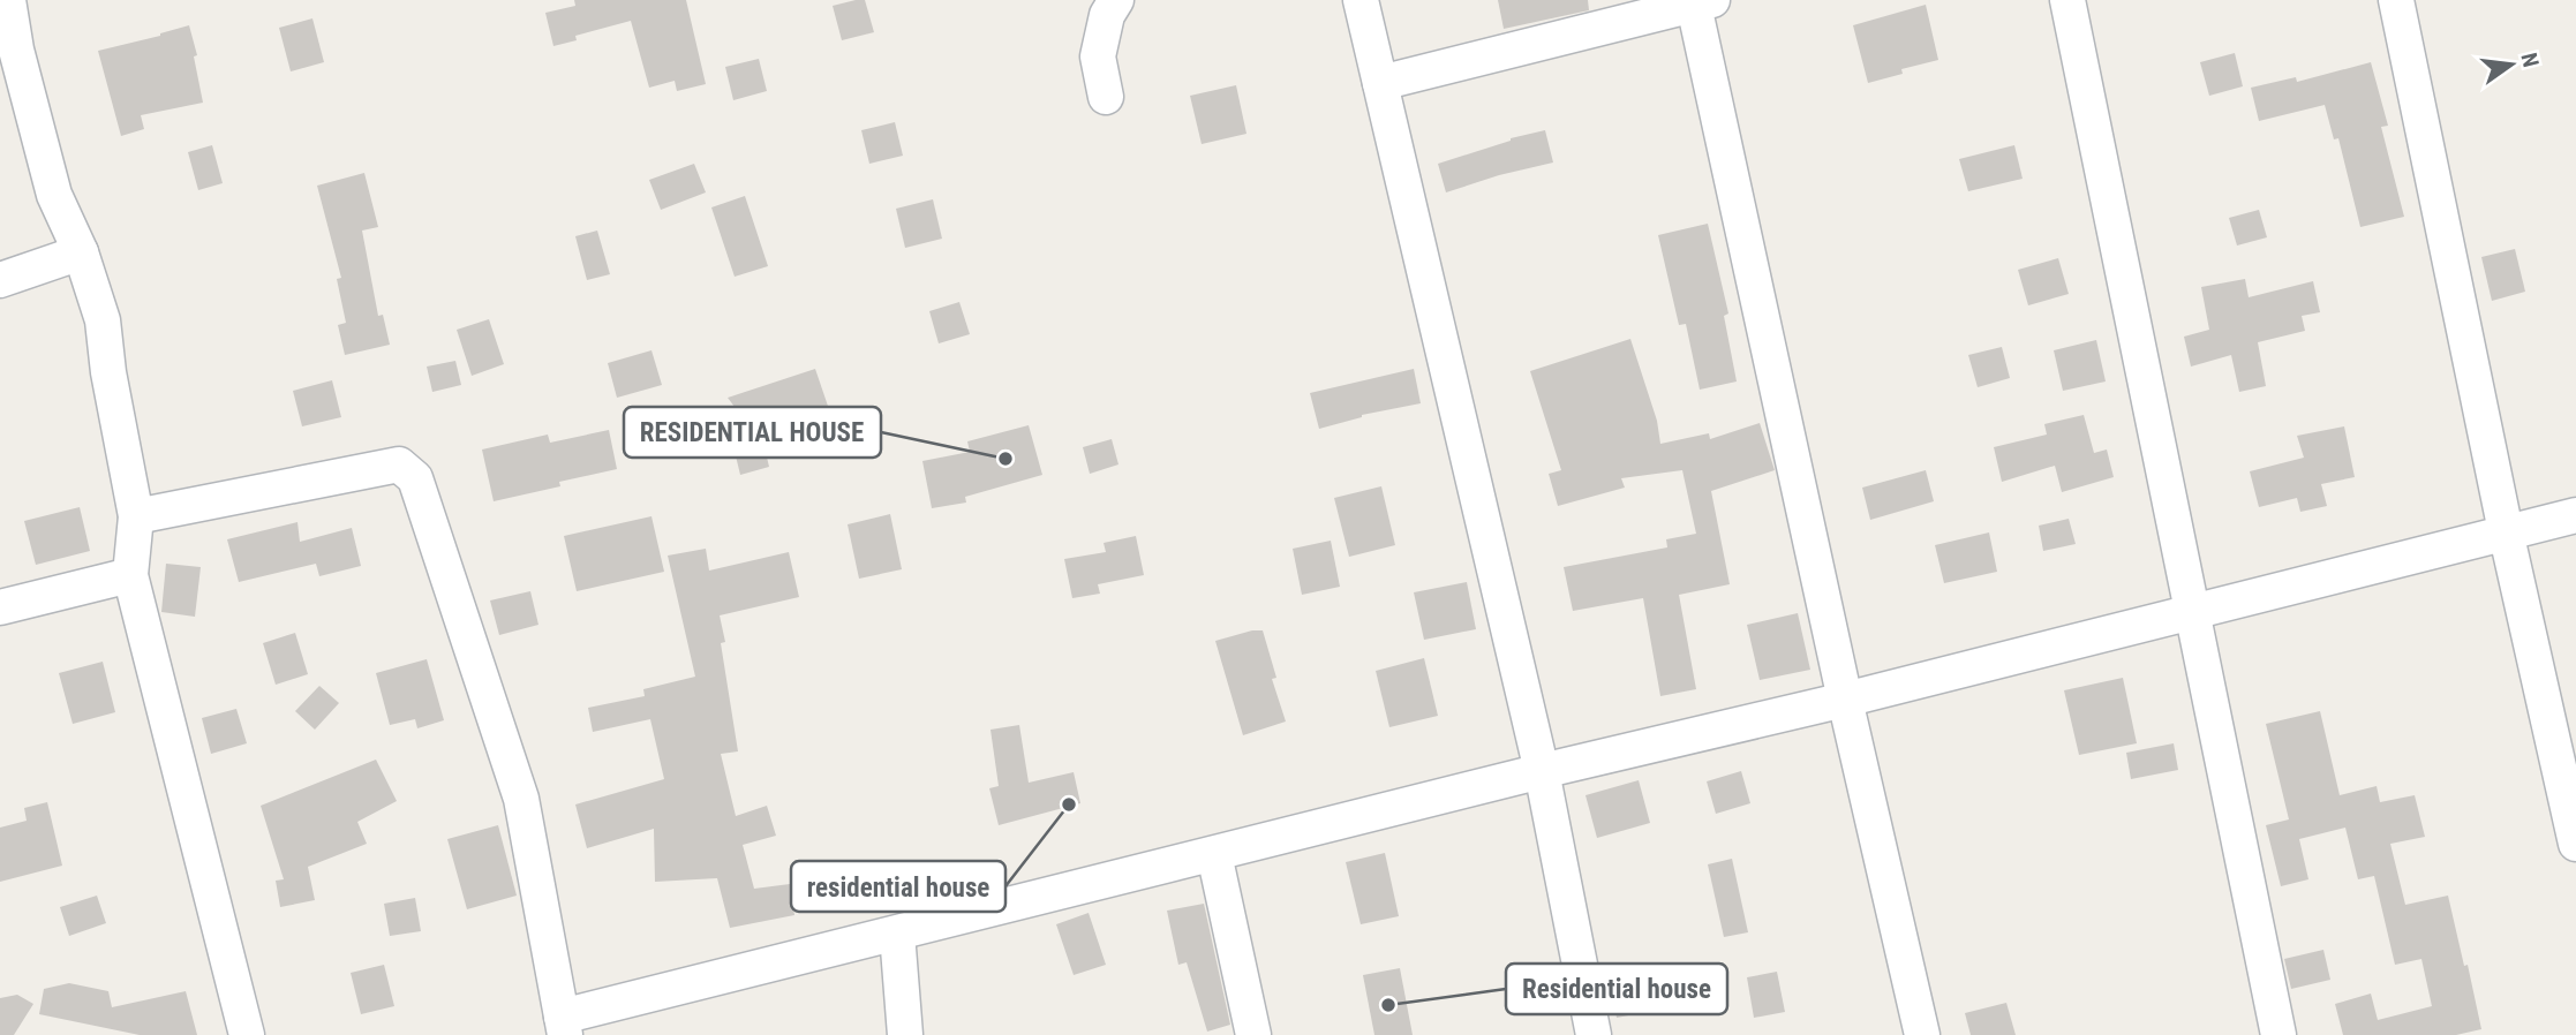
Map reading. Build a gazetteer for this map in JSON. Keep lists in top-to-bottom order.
{
  "places": ["RESIDENTIAL HOUSE", "residential house", "Residential house"],
  "north": "right"
}
